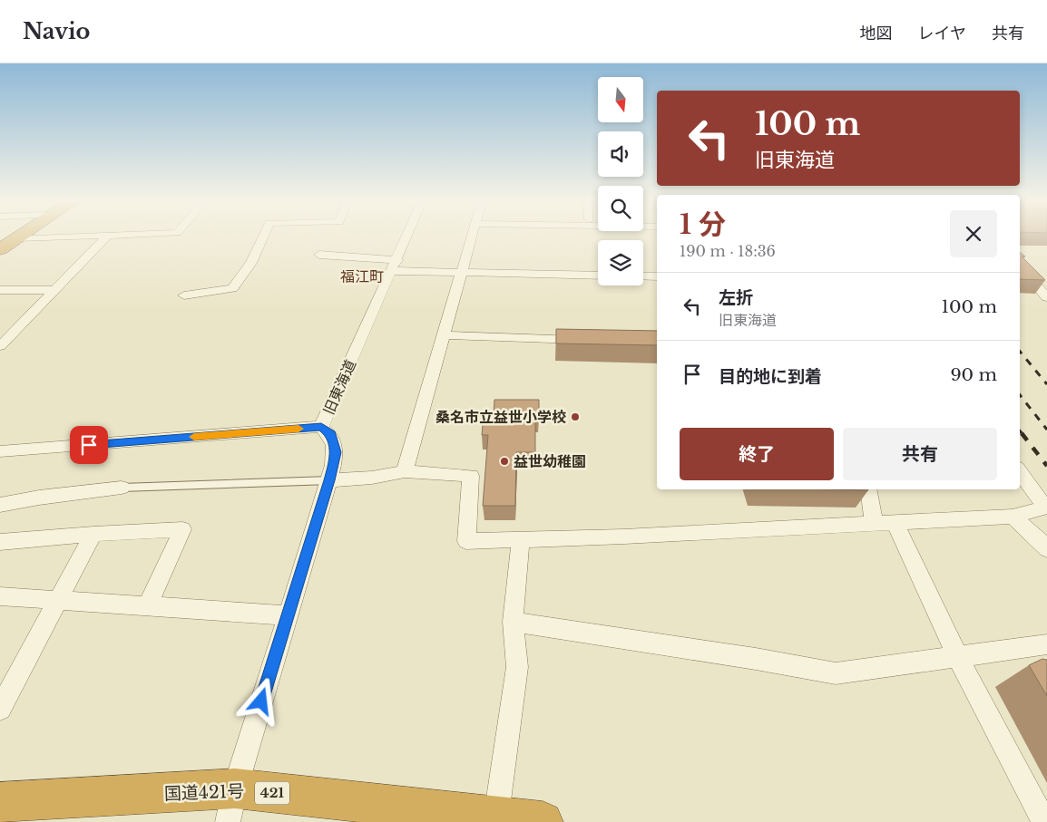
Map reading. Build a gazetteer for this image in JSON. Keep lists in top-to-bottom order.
{
  "streets": {
    "highway": ["国道421号", "421"],
    "street": ["旧東海道"]
  },
  "districts": ["福江町"],
  "places": ["桑名市立益世小学校", "益世幼稚園"],
  "north": "bottom",
  "page": {
    "header": "Navio",
    "nav": ["地図", "レイヤ", "共有"],
    "turn": ["100 m", "旧東海道"],
    "heading": ["1 分", "190 m · 18:36"],
    "list": [
      {
        "name": "左折",
        "note": "旧東海道",
        "value": "100 m"
      },
      {
        "name": "目的地に到着",
        "value": "90 m"
      }
    ],
    "buttons": ["終了", "共有"]
  }
}
